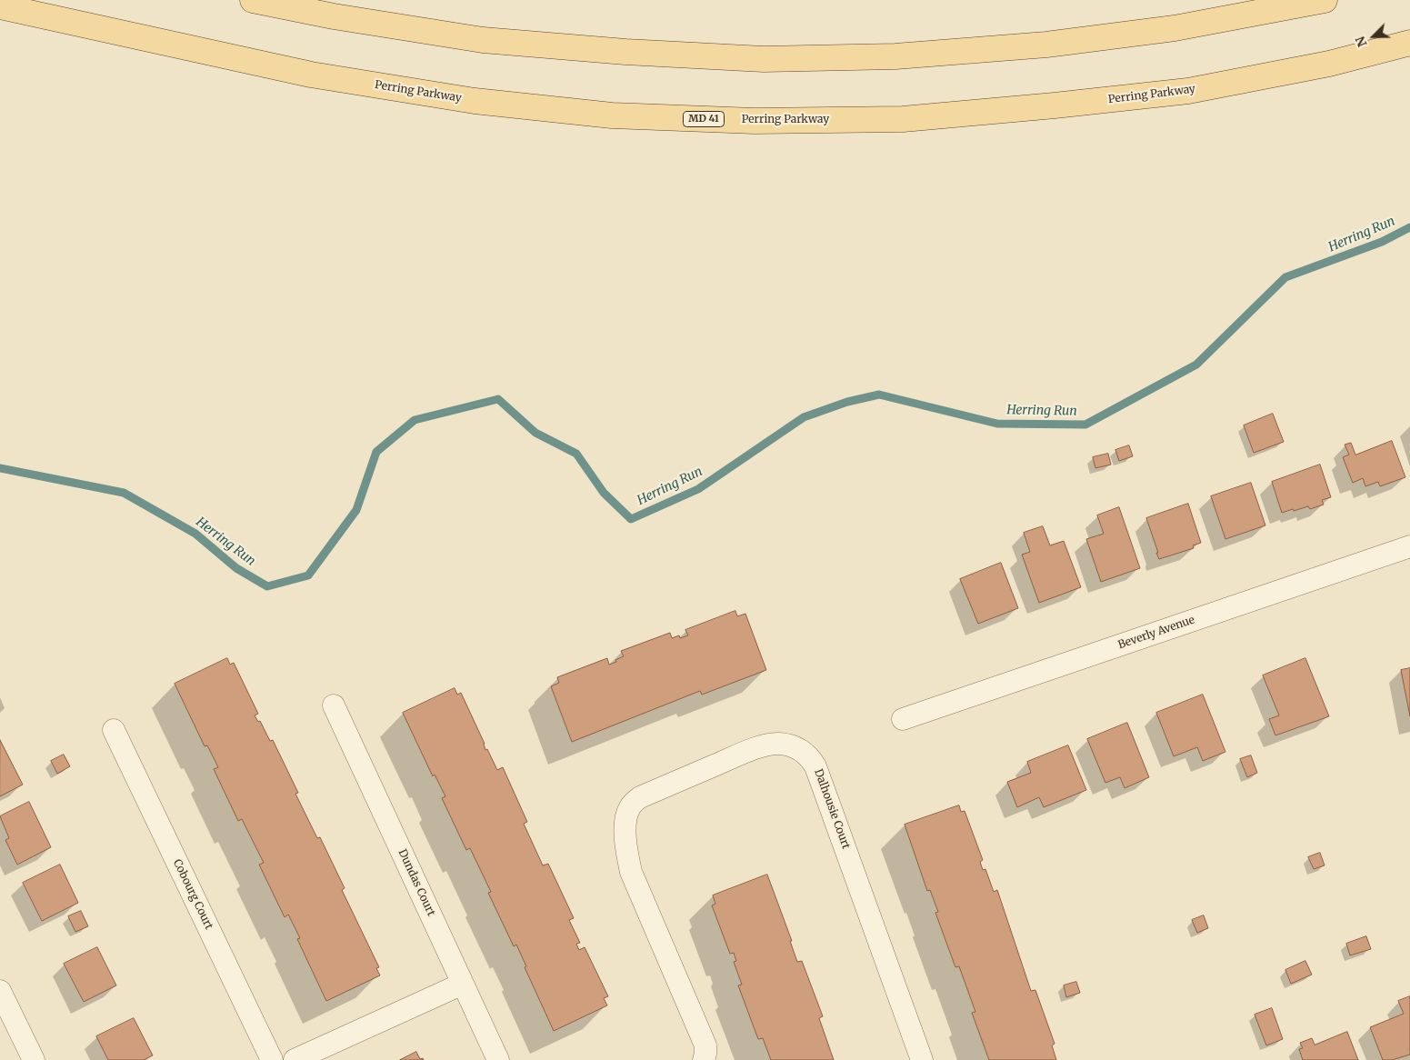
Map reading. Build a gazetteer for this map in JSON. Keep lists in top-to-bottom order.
{
  "streets": {
    "main road": ["Perring Parkway", "MD 41"],
    "street": [
      "Beverly Avenue",
      "Dalhousie Court",
      "Dundas Court",
      "Cobourg Court"
    ]
  },
  "water": ["Herring Run"],
  "north": "bottom left"
}
